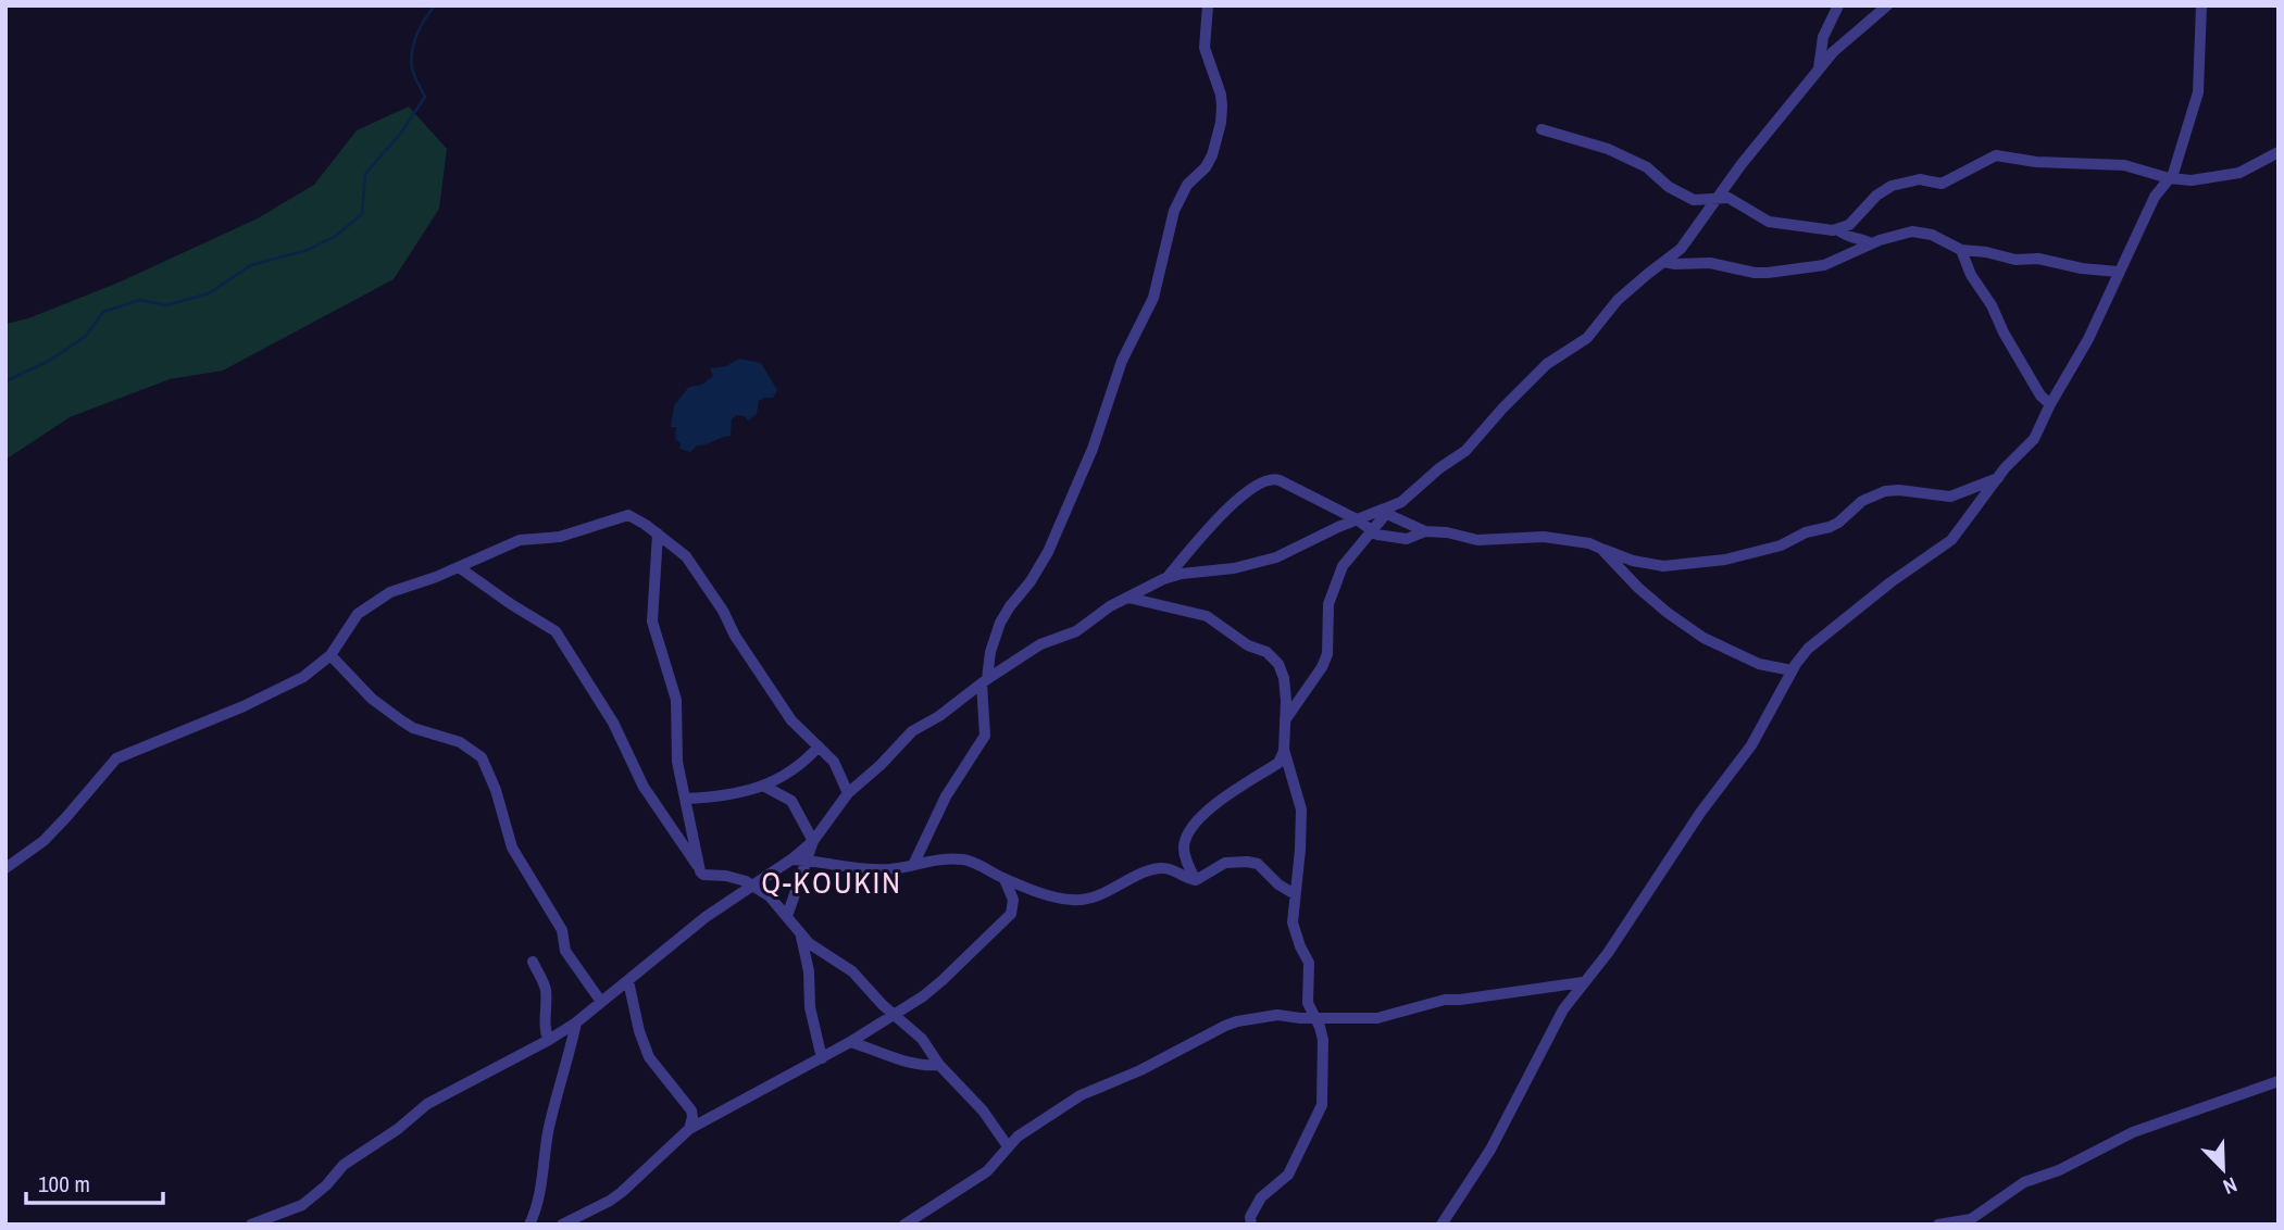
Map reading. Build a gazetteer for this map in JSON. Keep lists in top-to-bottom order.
{
  "districts": ["Q-KOUKIN"],
  "scale_bar": "100 m",
  "north": "bottom right"
}
